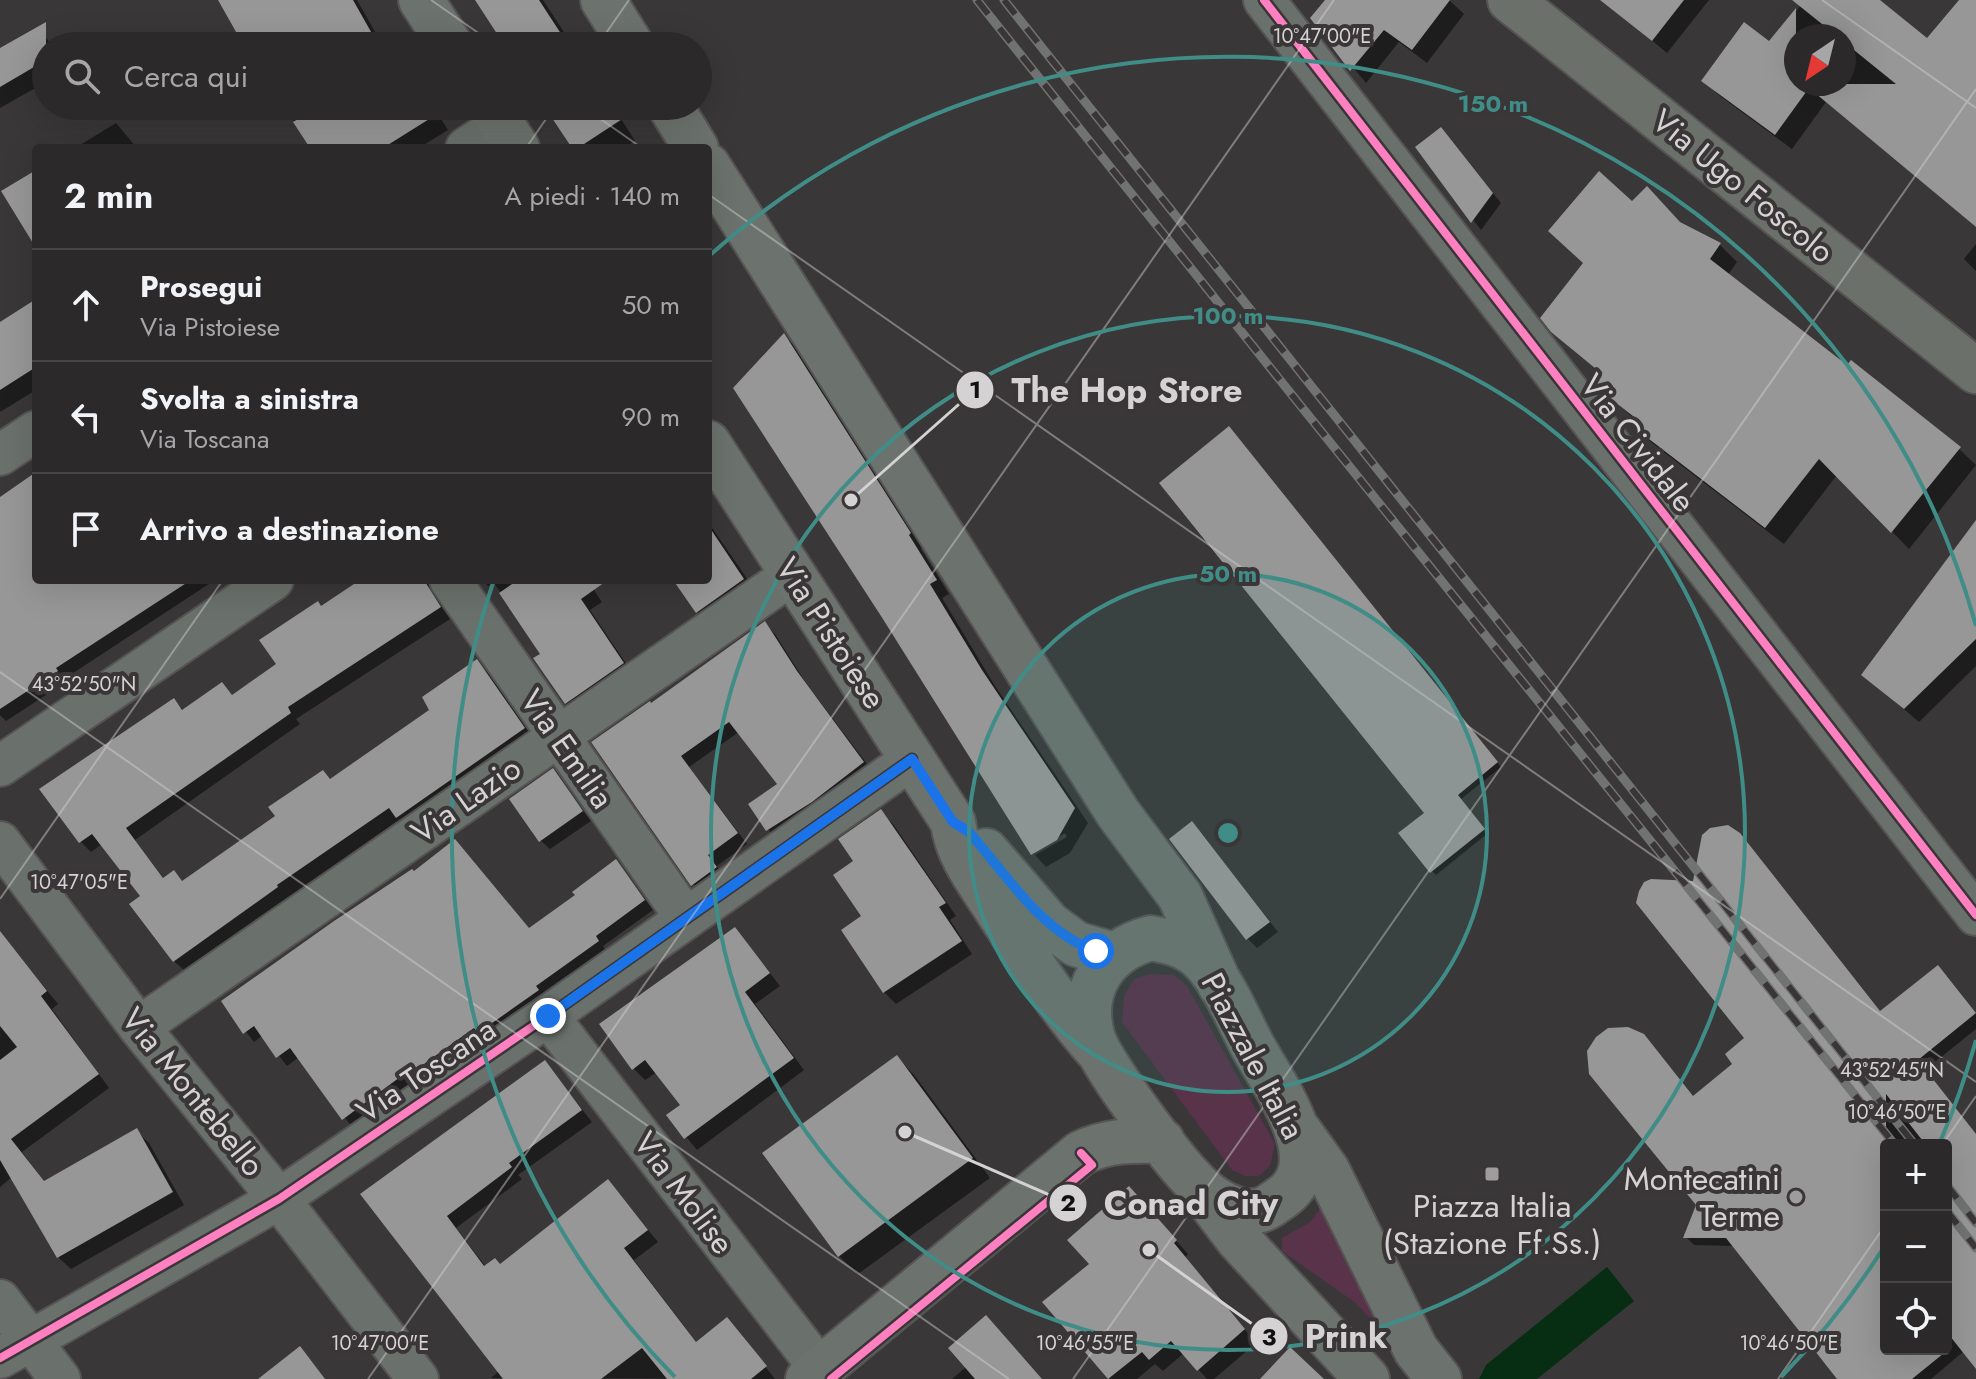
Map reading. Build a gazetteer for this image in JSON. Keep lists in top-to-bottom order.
{
  "streets": {
    "main road": ["Via Ugo Foscolo", "Via Pistoiese", "Piazzale Italia"],
    "street": [
      "Via Cividale",
      "Via Emilia",
      "Via Lazio",
      "Via Toscana",
      "Via Montebello",
      "Via Molise"
    ]
  },
  "crossings": [
    ["Via Pistoiese", "Via Lazio"],
    ["Via Pistoiese", "Piazzale Italia"],
    ["Via Pistoiese", "Via Toscana"],
    ["Via Emilia", "Via Lazio"],
    ["Via Emilia", "Via Toscana"],
    ["Via Lazio", "Via Montebello"],
    ["Via Toscana", "Via Montebello"],
    ["Via Toscana", "Via Molise"]
  ],
  "places": {
    "other": [
      "The Hop Store",
      "Conad City",
      "Montecatini Terme",
      "Prink"
    ],
    "transit": ["Piazza Italia (Stazione Ff.Ss.)"]
  },
  "north": "bottom left",
  "page": {
    "search": "Cerca qui",
    "heading": ["2 min", "A piedi · 140 m"],
    "list": [
      ["Prosegui", "Via Pistoiese", "50 m"],
      ["Svolta a sinistra", "Via Toscana", "90 m"],
      "Arrivo a destinazione"
    ],
    "map_buttons": ["+", "−"]
  },
  "coordinates": [
    "10°47'00\"E",
    "43°52'50\"N",
    "10°47'05\"E",
    "43°52'45\"N",
    "10°46'50\"E",
    "10°46'55\"E"
  ],
  "rings": ["150 m", "100 m", "50 m"]
}
